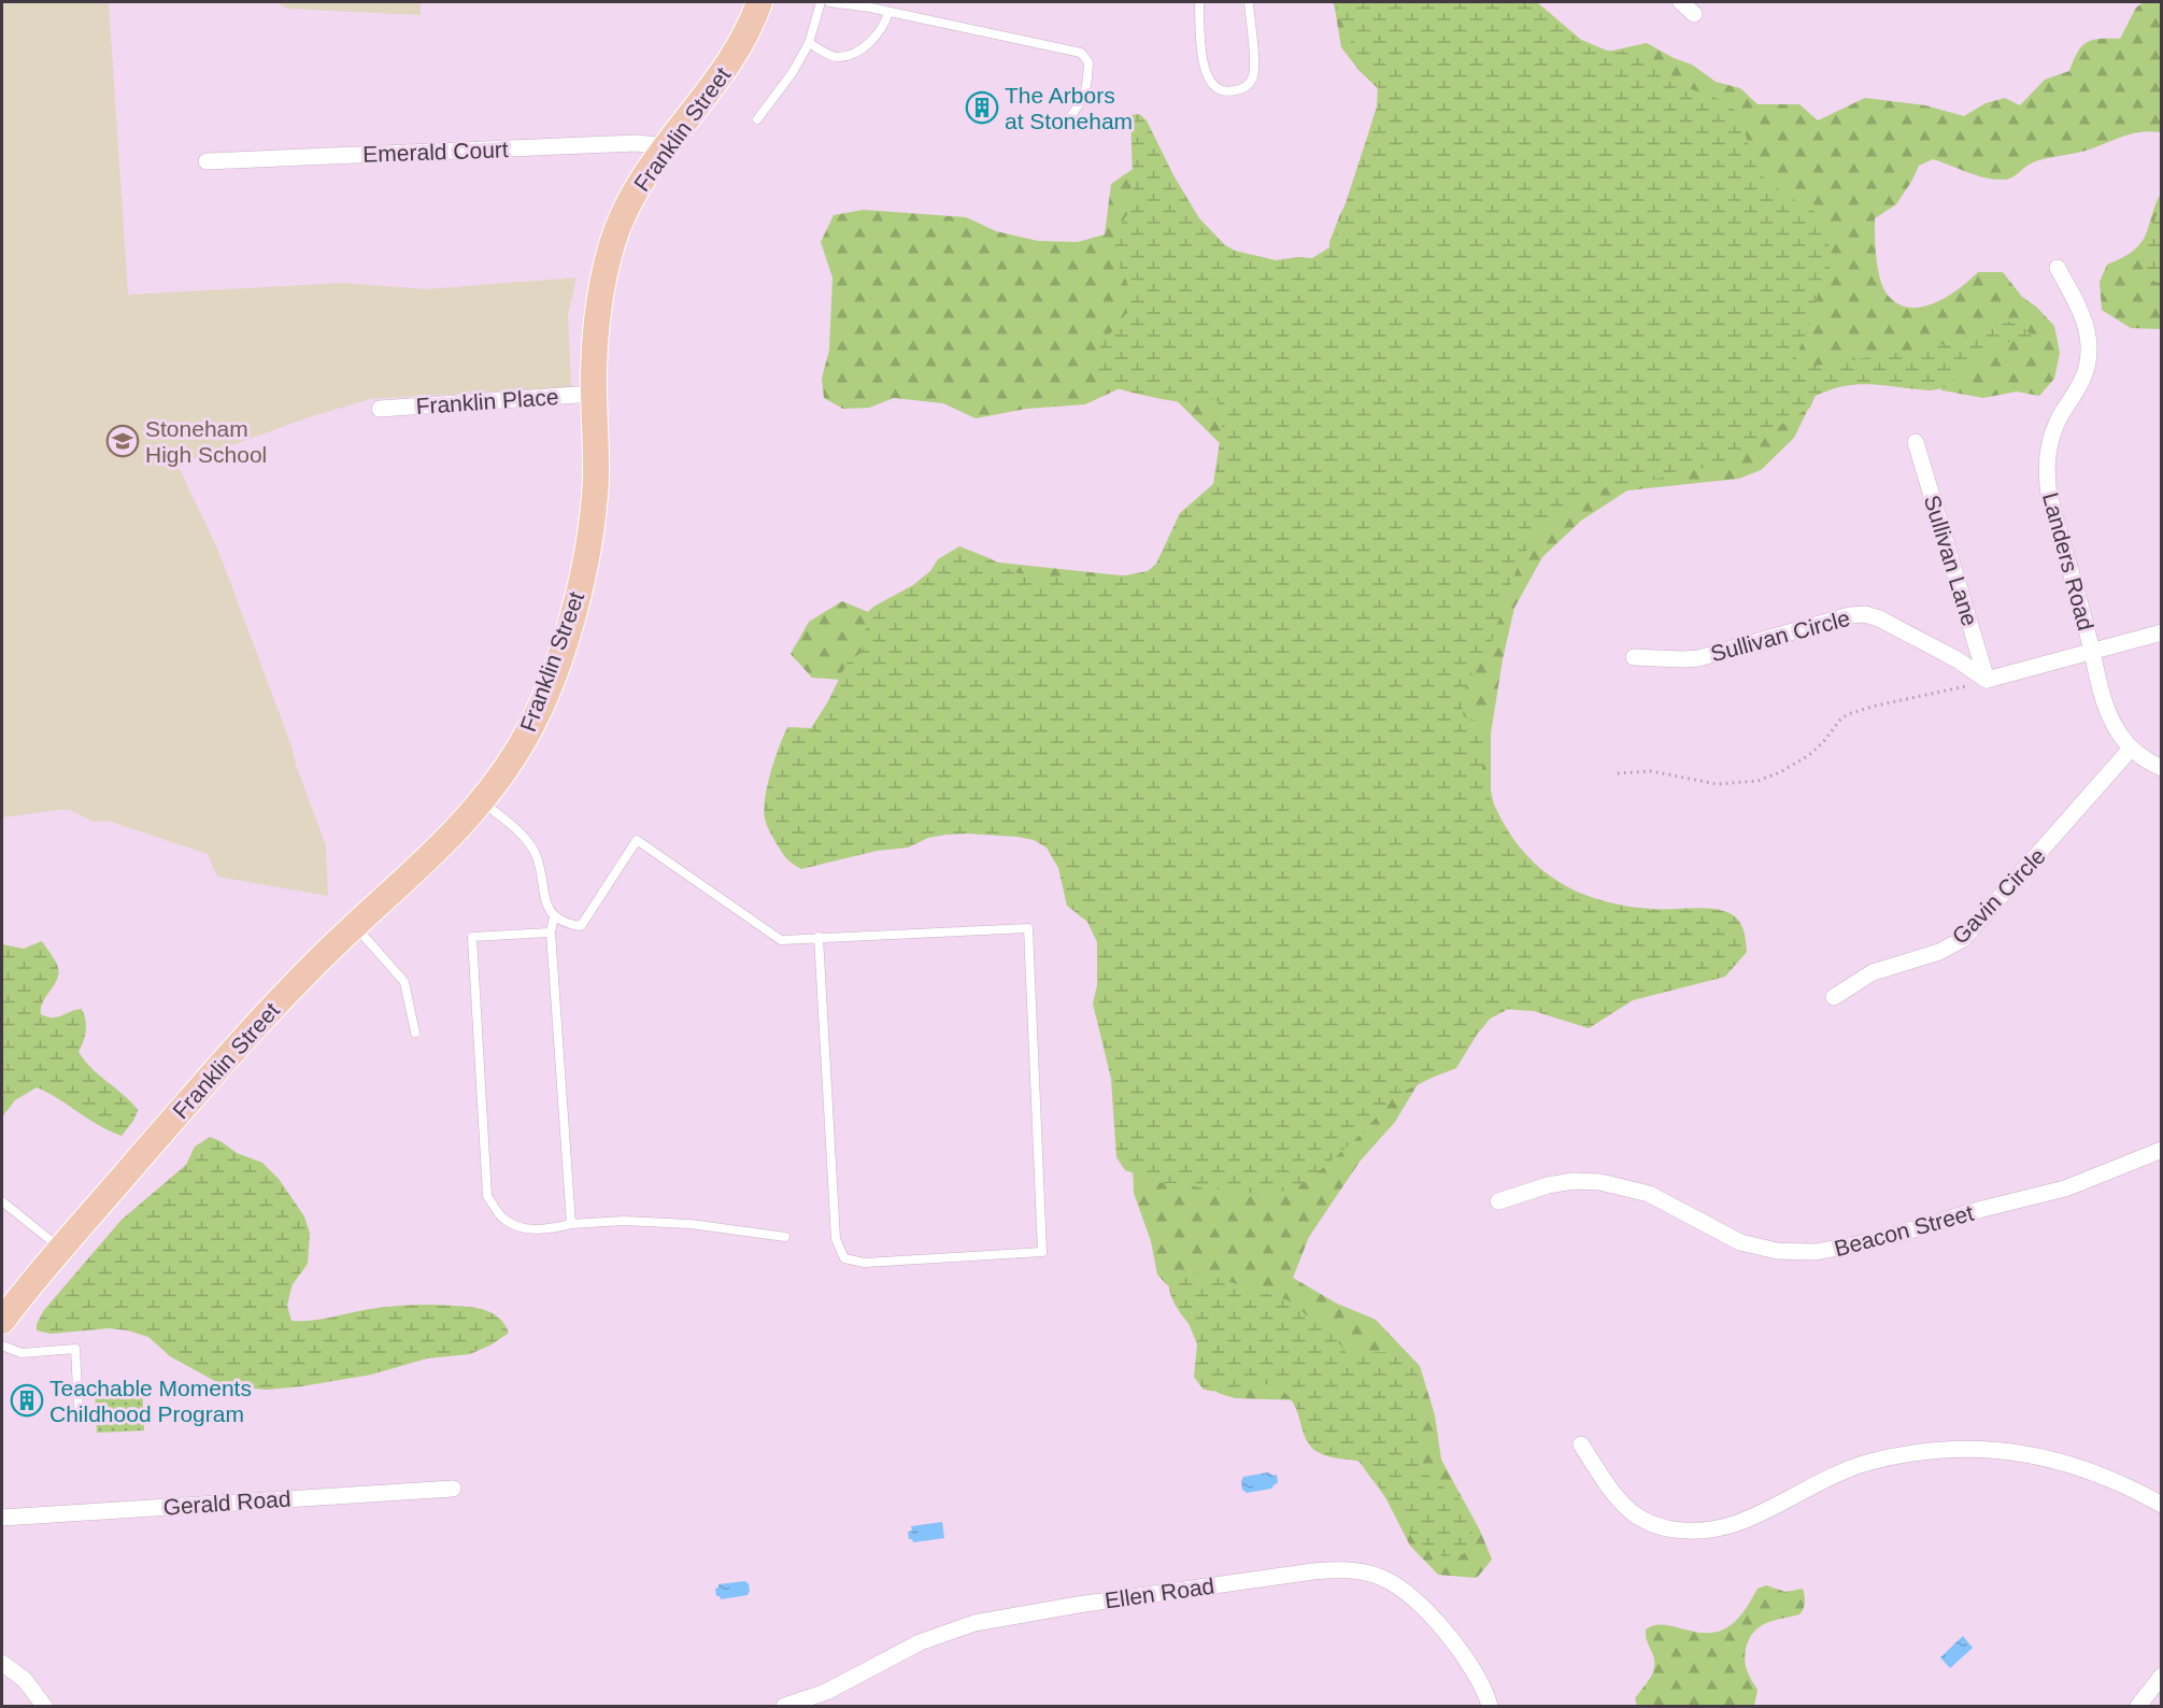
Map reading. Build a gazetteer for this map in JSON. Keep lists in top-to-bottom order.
{
  "streets": {
    "main road": ["Franklin Street"],
    "street": [
      "Emerald Court",
      "Franklin Place",
      "Sullivan Lane",
      "Landers Road",
      "Sullivan Circle",
      "Gavin Circle",
      "Beacon Street",
      "Gerald Road",
      "Ellen Road"
    ]
  },
  "crossings": [
    ["Franklin Street", "Emerald Court"],
    ["Franklin Street", "Franklin Place"],
    ["Sullivan Lane", "Sullivan Circle"],
    ["Landers Road", "Gavin Circle"]
  ],
  "places": {
    "building": ["The Arbors at Stoneham", "Teachable Moments Childhood Program"],
    "school or university": ["Stoneham High School"]
  }
}
